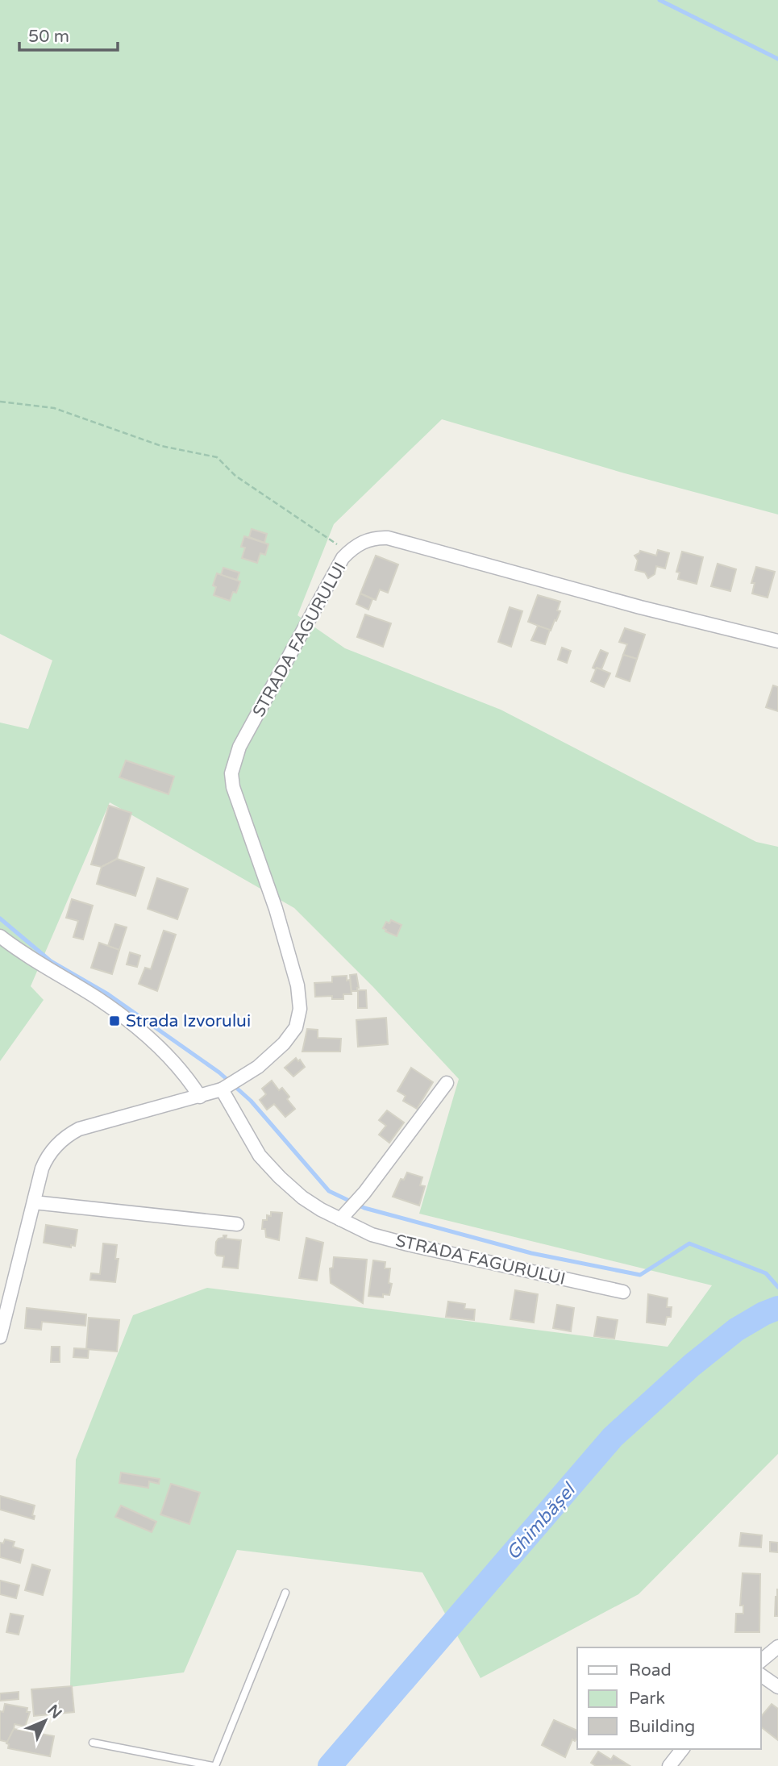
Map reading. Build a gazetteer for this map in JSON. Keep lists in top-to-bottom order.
{
  "streets": {
    "street": ["STRADA FAGURULUI"]
  },
  "water": ["Ghimbășel"],
  "places": {
    "transit": ["Strada Izvorului"]
  },
  "legend": ["Road", "Park", "Building"],
  "scale_bar": "50 m",
  "north": "top right"
}
